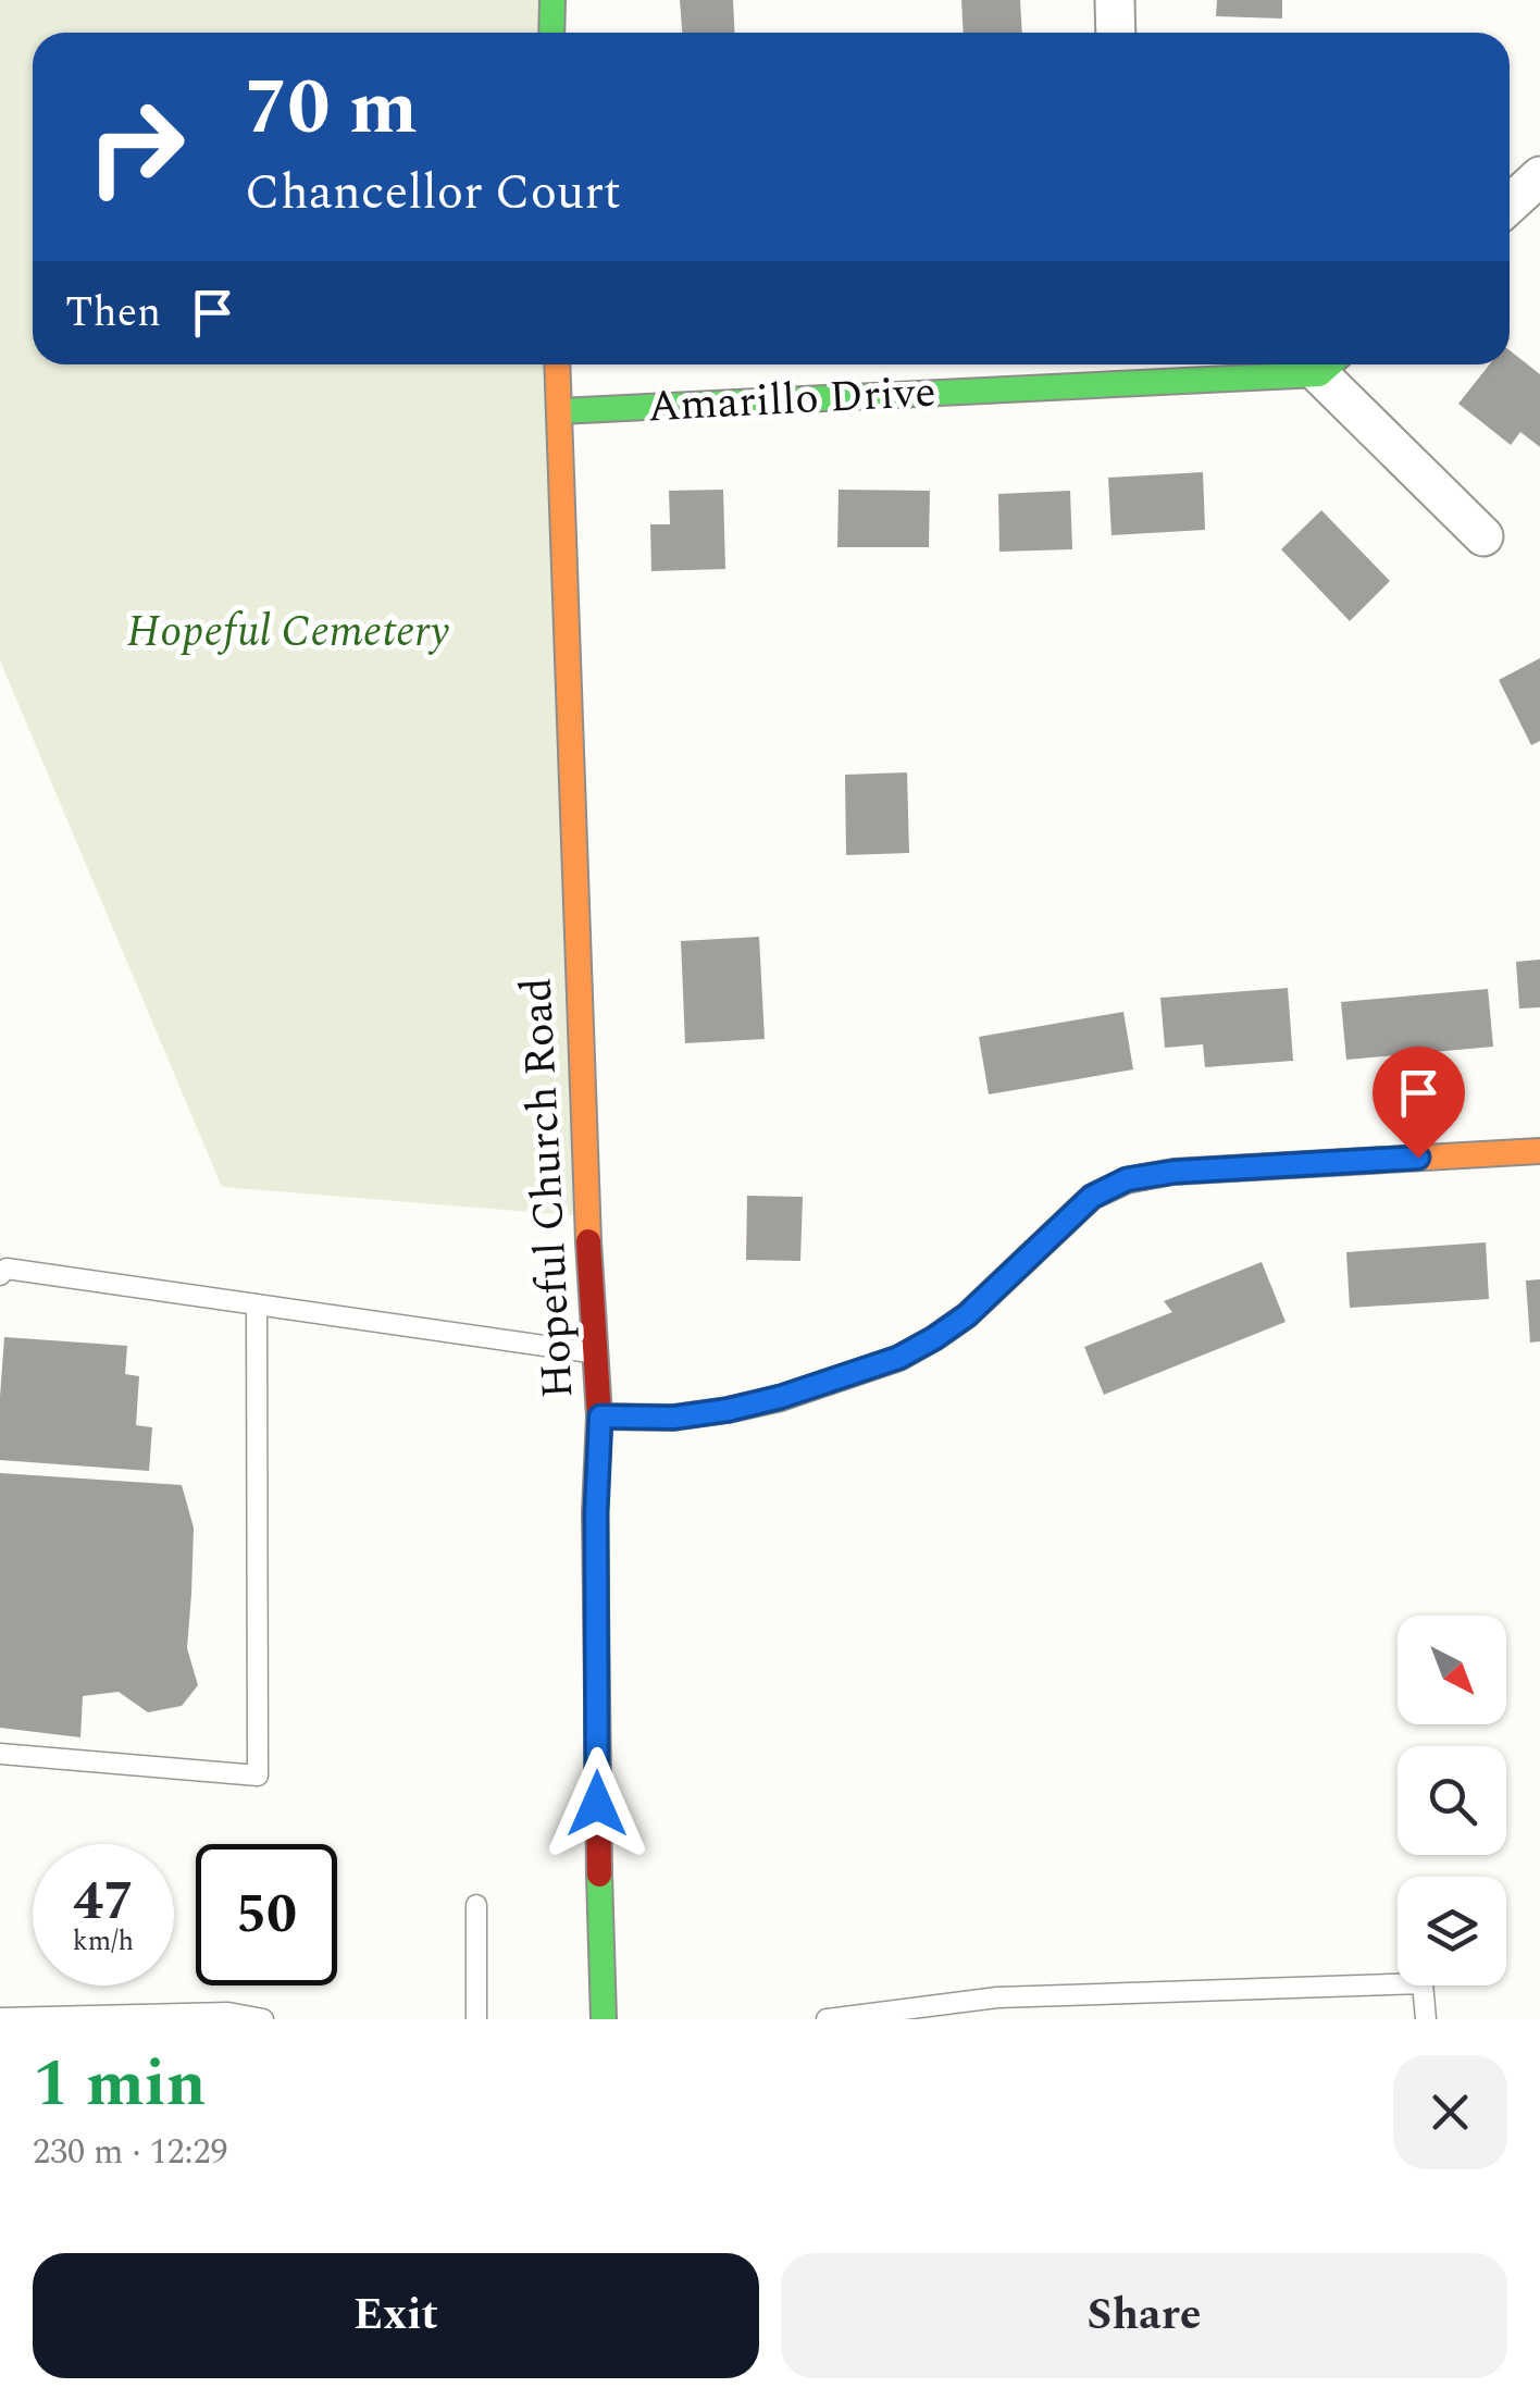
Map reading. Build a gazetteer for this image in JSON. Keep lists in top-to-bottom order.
{
  "streets": {
    "street": ["Amarillo Drive", "Hopeful Church Road"]
  },
  "crossings": [
    ["Amarillo Drive", "Hopeful Church Road"]
  ],
  "parks": ["Hopeful Cemetery"],
  "north": "bottom right",
  "page": {
    "turn": ["70 m", "Chancellor Court"],
    "then": "Then",
    "speed": "47 km/h",
    "limit": "50",
    "heading": ["1 min", "230 m · 12:29"],
    "buttons": ["Exit", "Share"]
  }
}
